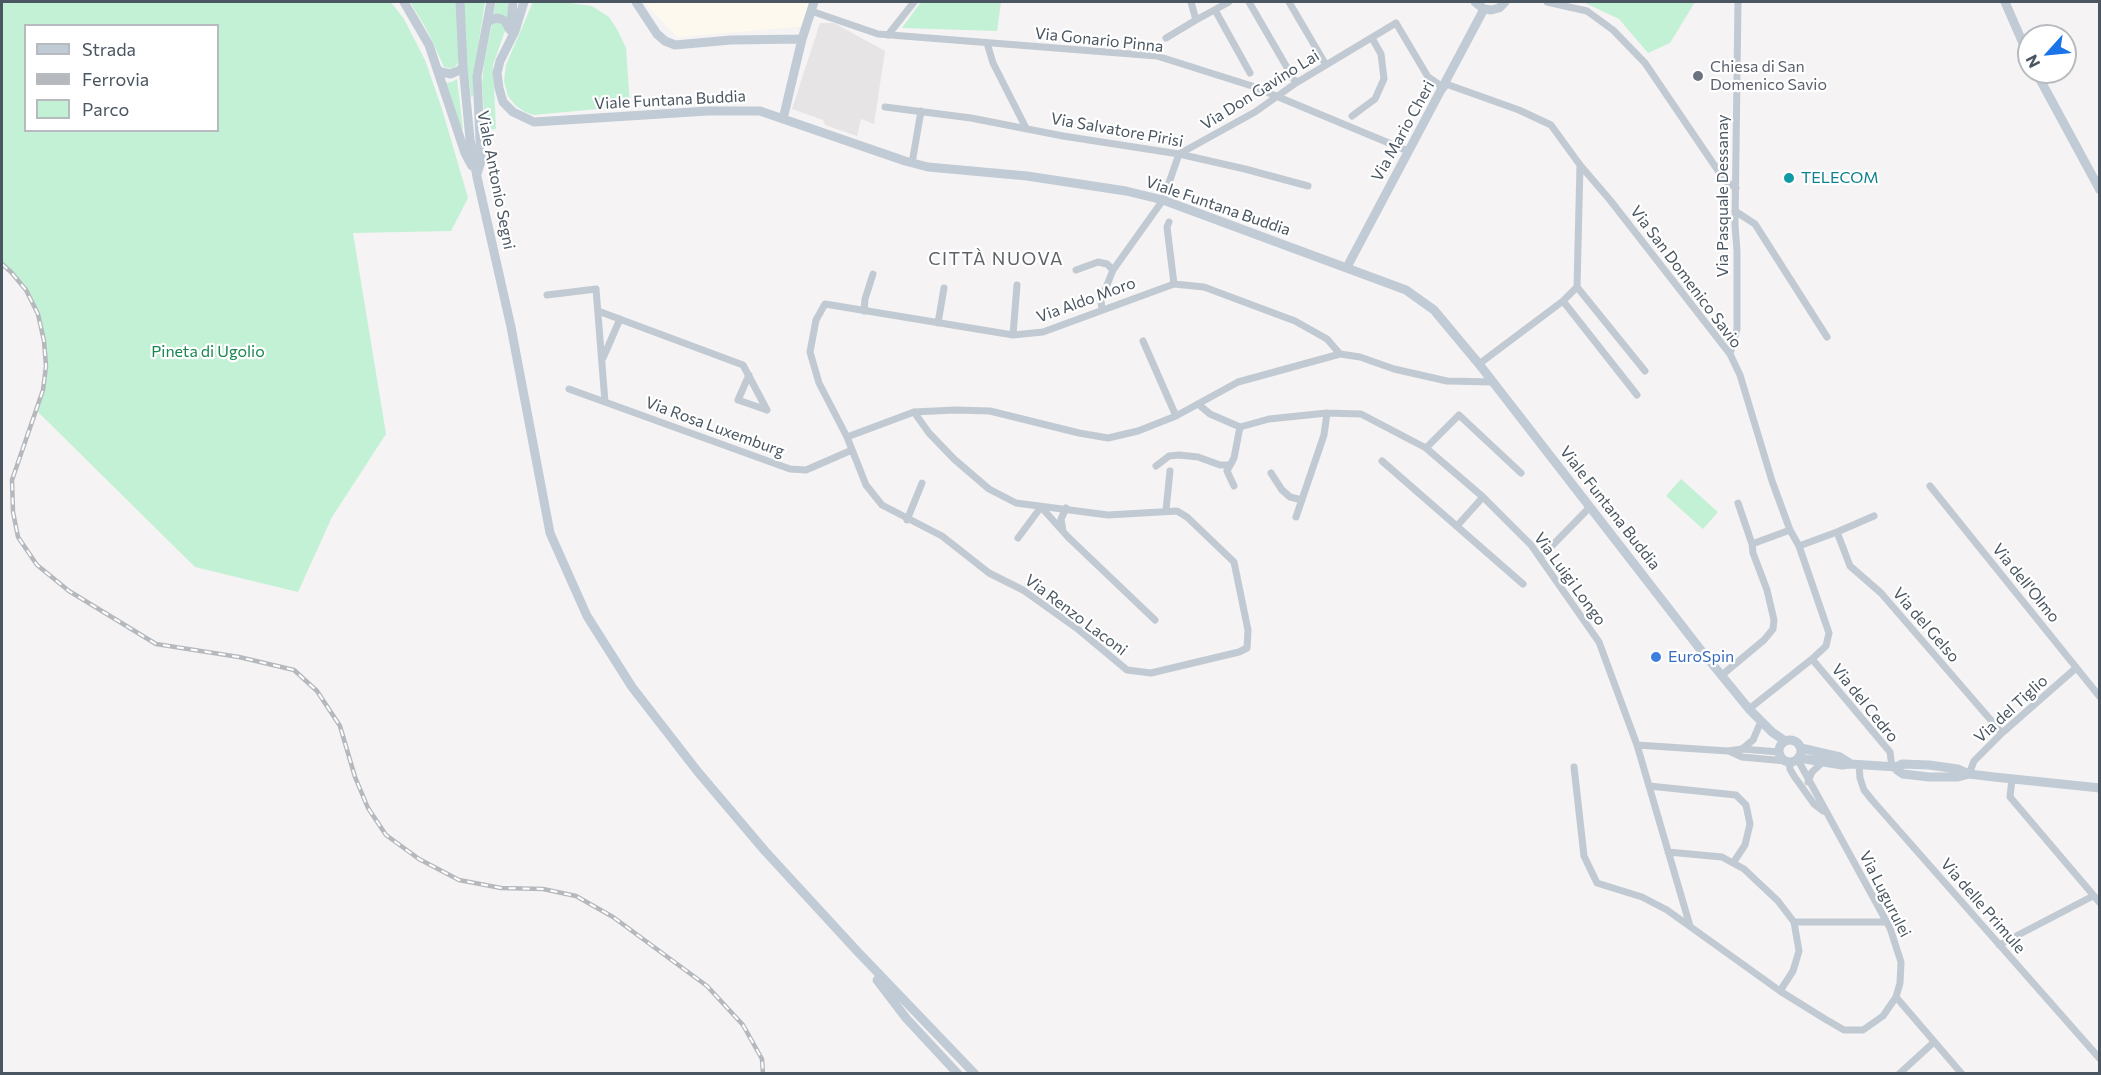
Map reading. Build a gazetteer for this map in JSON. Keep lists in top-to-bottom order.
{
  "streets": {
    "main road": ["Viale Funtana Buddia", "Via Mario Cheri", "Viale Antonio Segni"],
    "street": [
      "Via Gonario Pinna",
      "Via Don Gavino Lai",
      "Via Salvatore Pirisi",
      "Via Pasquale Dessanay",
      "Via San Domenico Savio",
      "Via Aldo Moro",
      "Via Rosa Luxemburg",
      "Via Luigi Longo",
      "Via dell'Olmo",
      "Via Renzo Laconi",
      "Via del Gelso",
      "Via del Cedro",
      "Via del Tiglio",
      "Via Lugurulei",
      "Via delle Primule"
    ]
  },
  "crossings": [
    ["Via Gonario Pinna", "Via Don Gavino Lai"],
    ["Via Gonario Pinna", "Via Mario Cheri"],
    ["Via Don Gavino Lai", "Via Salvatore Pirisi"],
    ["Via Don Gavino Lai", "Via Mario Cheri"],
    ["Via Don Gavino Lai", "Via San Domenico Savio"],
    ["Viale Funtana Buddia", "Via Mario Cheri"],
    ["Viale Funtana Buddia", "Via San Domenico Savio"],
    ["Viale Funtana Buddia", "Via Lugurulei"],
    ["Via Mario Cheri", "Via San Domenico Savio"],
    ["Via Pasquale Dessanay", "Via San Domenico Savio"],
    ["Via San Domenico Savio", "Via del Cedro"],
    ["Via Luigi Longo", "Via Lugurulei"],
    ["Via dell'Olmo", "Via del Tiglio"],
    ["Via del Gelso", "Via del Tiglio"]
  ],
  "districts": ["CITTÀ NUOVA"],
  "parks": ["Pineta di Ugolio"],
  "places": ["Chiesa di San Domenico Savio", "TELECOM", "EuroSpin"],
  "legend": ["Strada", "Ferrovia", "Parco"],
  "north": "bottom left"
}
